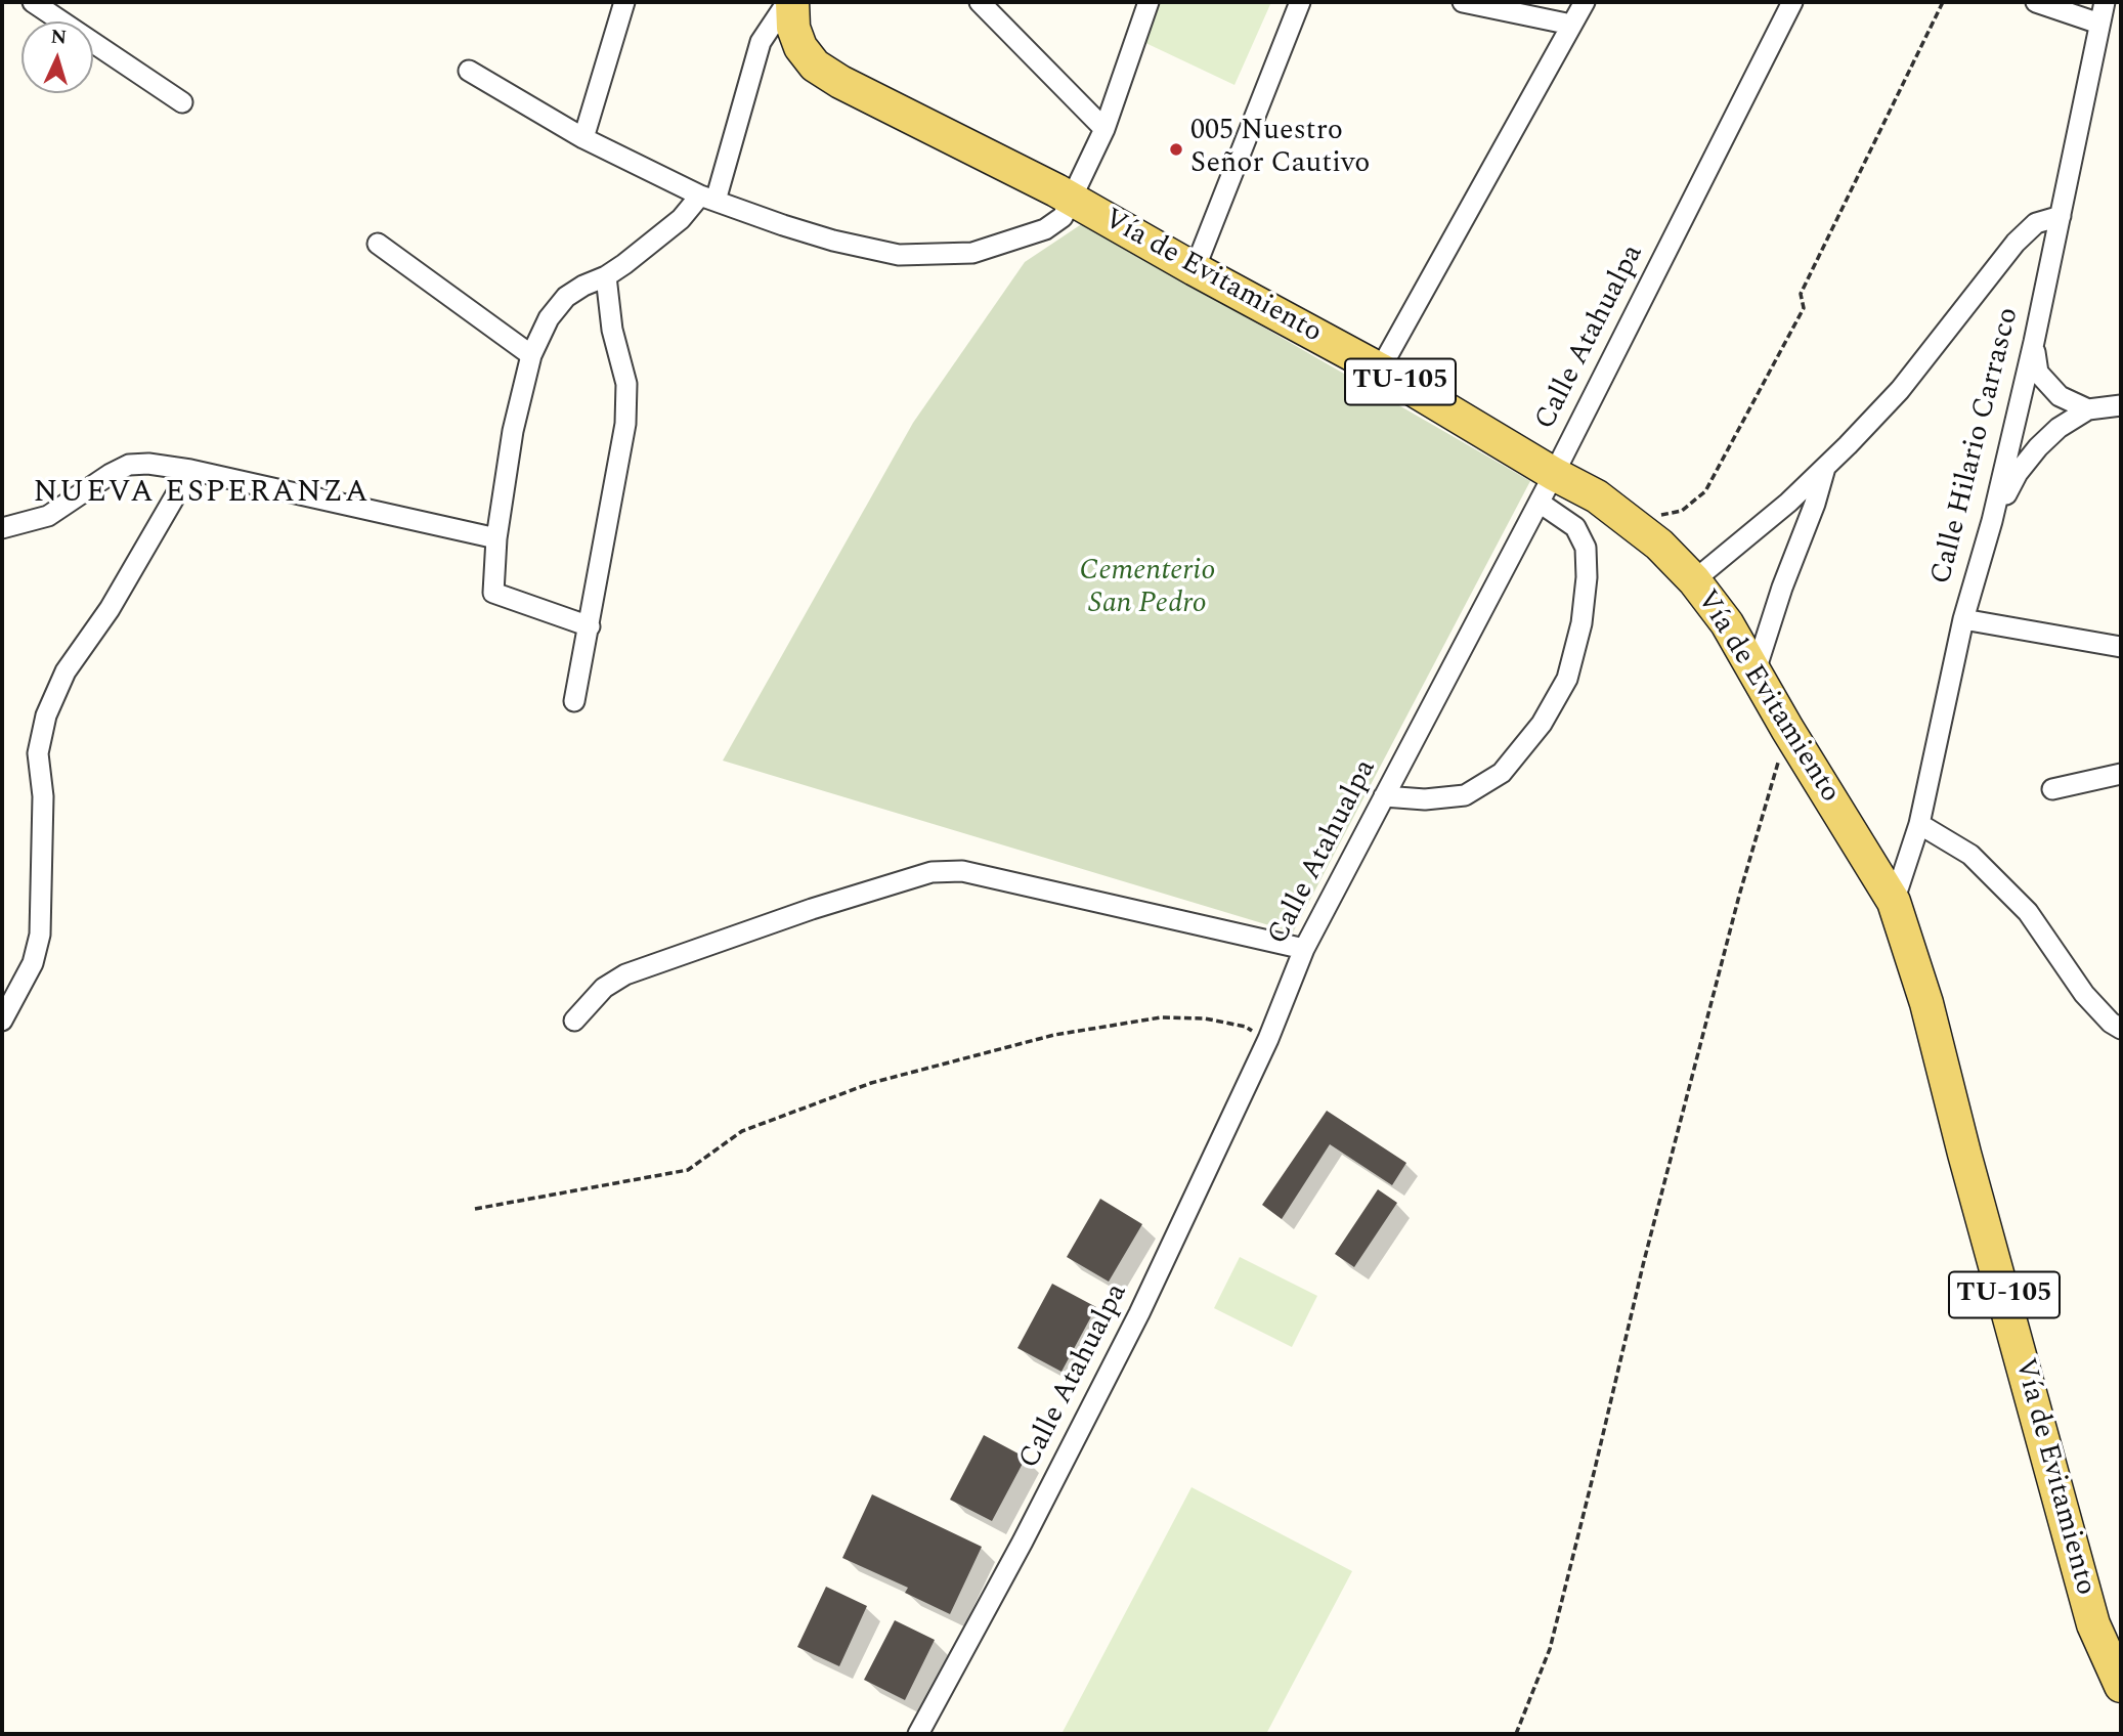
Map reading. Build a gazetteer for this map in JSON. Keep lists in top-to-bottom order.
{
  "streets": {
    "main road": ["Vía de Evitamiento", "TU-105"],
    "street": ["Calle Atahualpa", "Calle Hilario Carrasco"]
  },
  "crossings": [
    ["Vía de Evitamiento", "Calle Atahualpa"],
    ["Vía de Evitamiento", "Calle Hilario Carrasco"]
  ],
  "districts": ["NUEVA ESPERANZA"],
  "parks": ["Cementerio San Pedro"],
  "places": ["005 Nuestro Señor Cautivo"],
  "north": "top"
}
